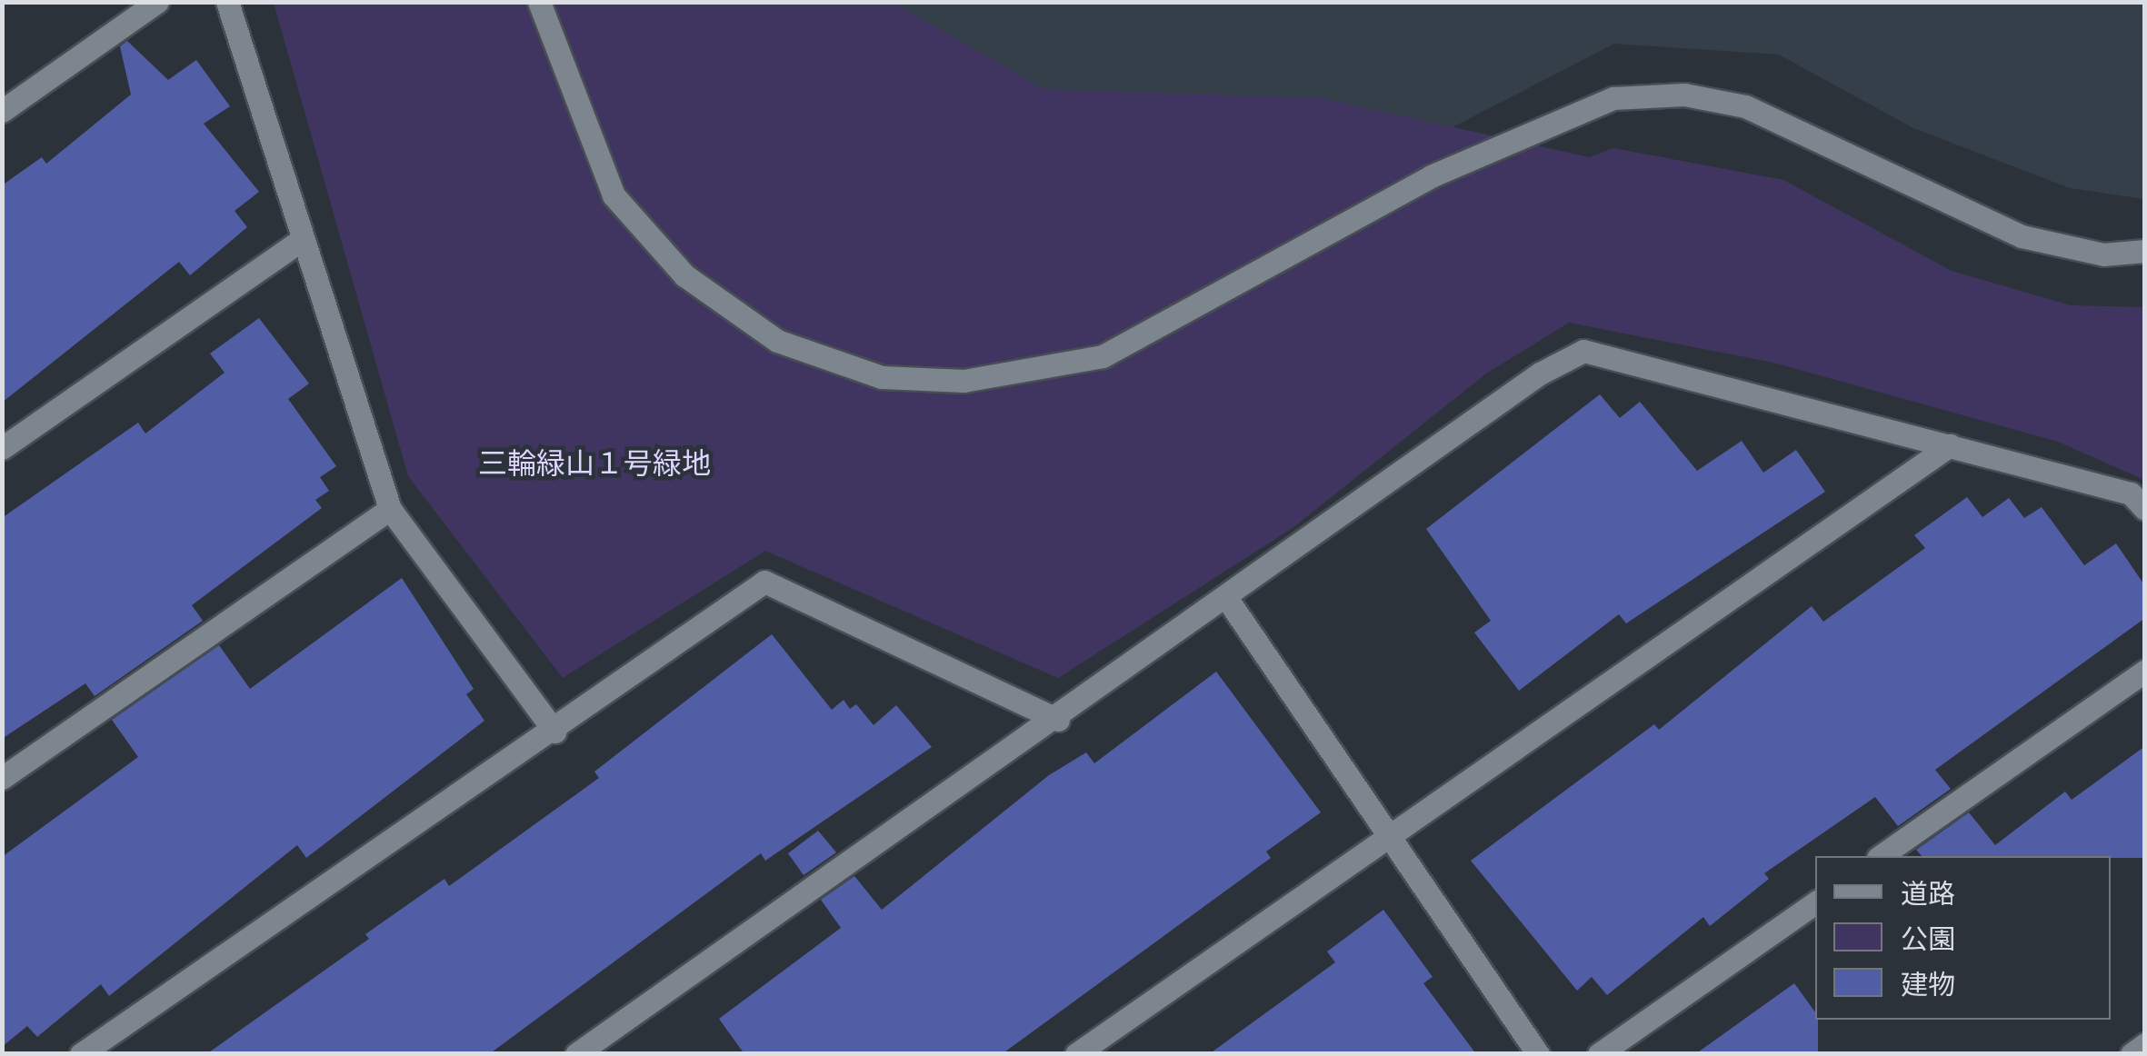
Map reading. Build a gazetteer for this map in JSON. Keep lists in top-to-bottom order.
{
  "parks": ["三輪緑山１号緑地"],
  "legend": ["道路", "公園", "建物"]
}
